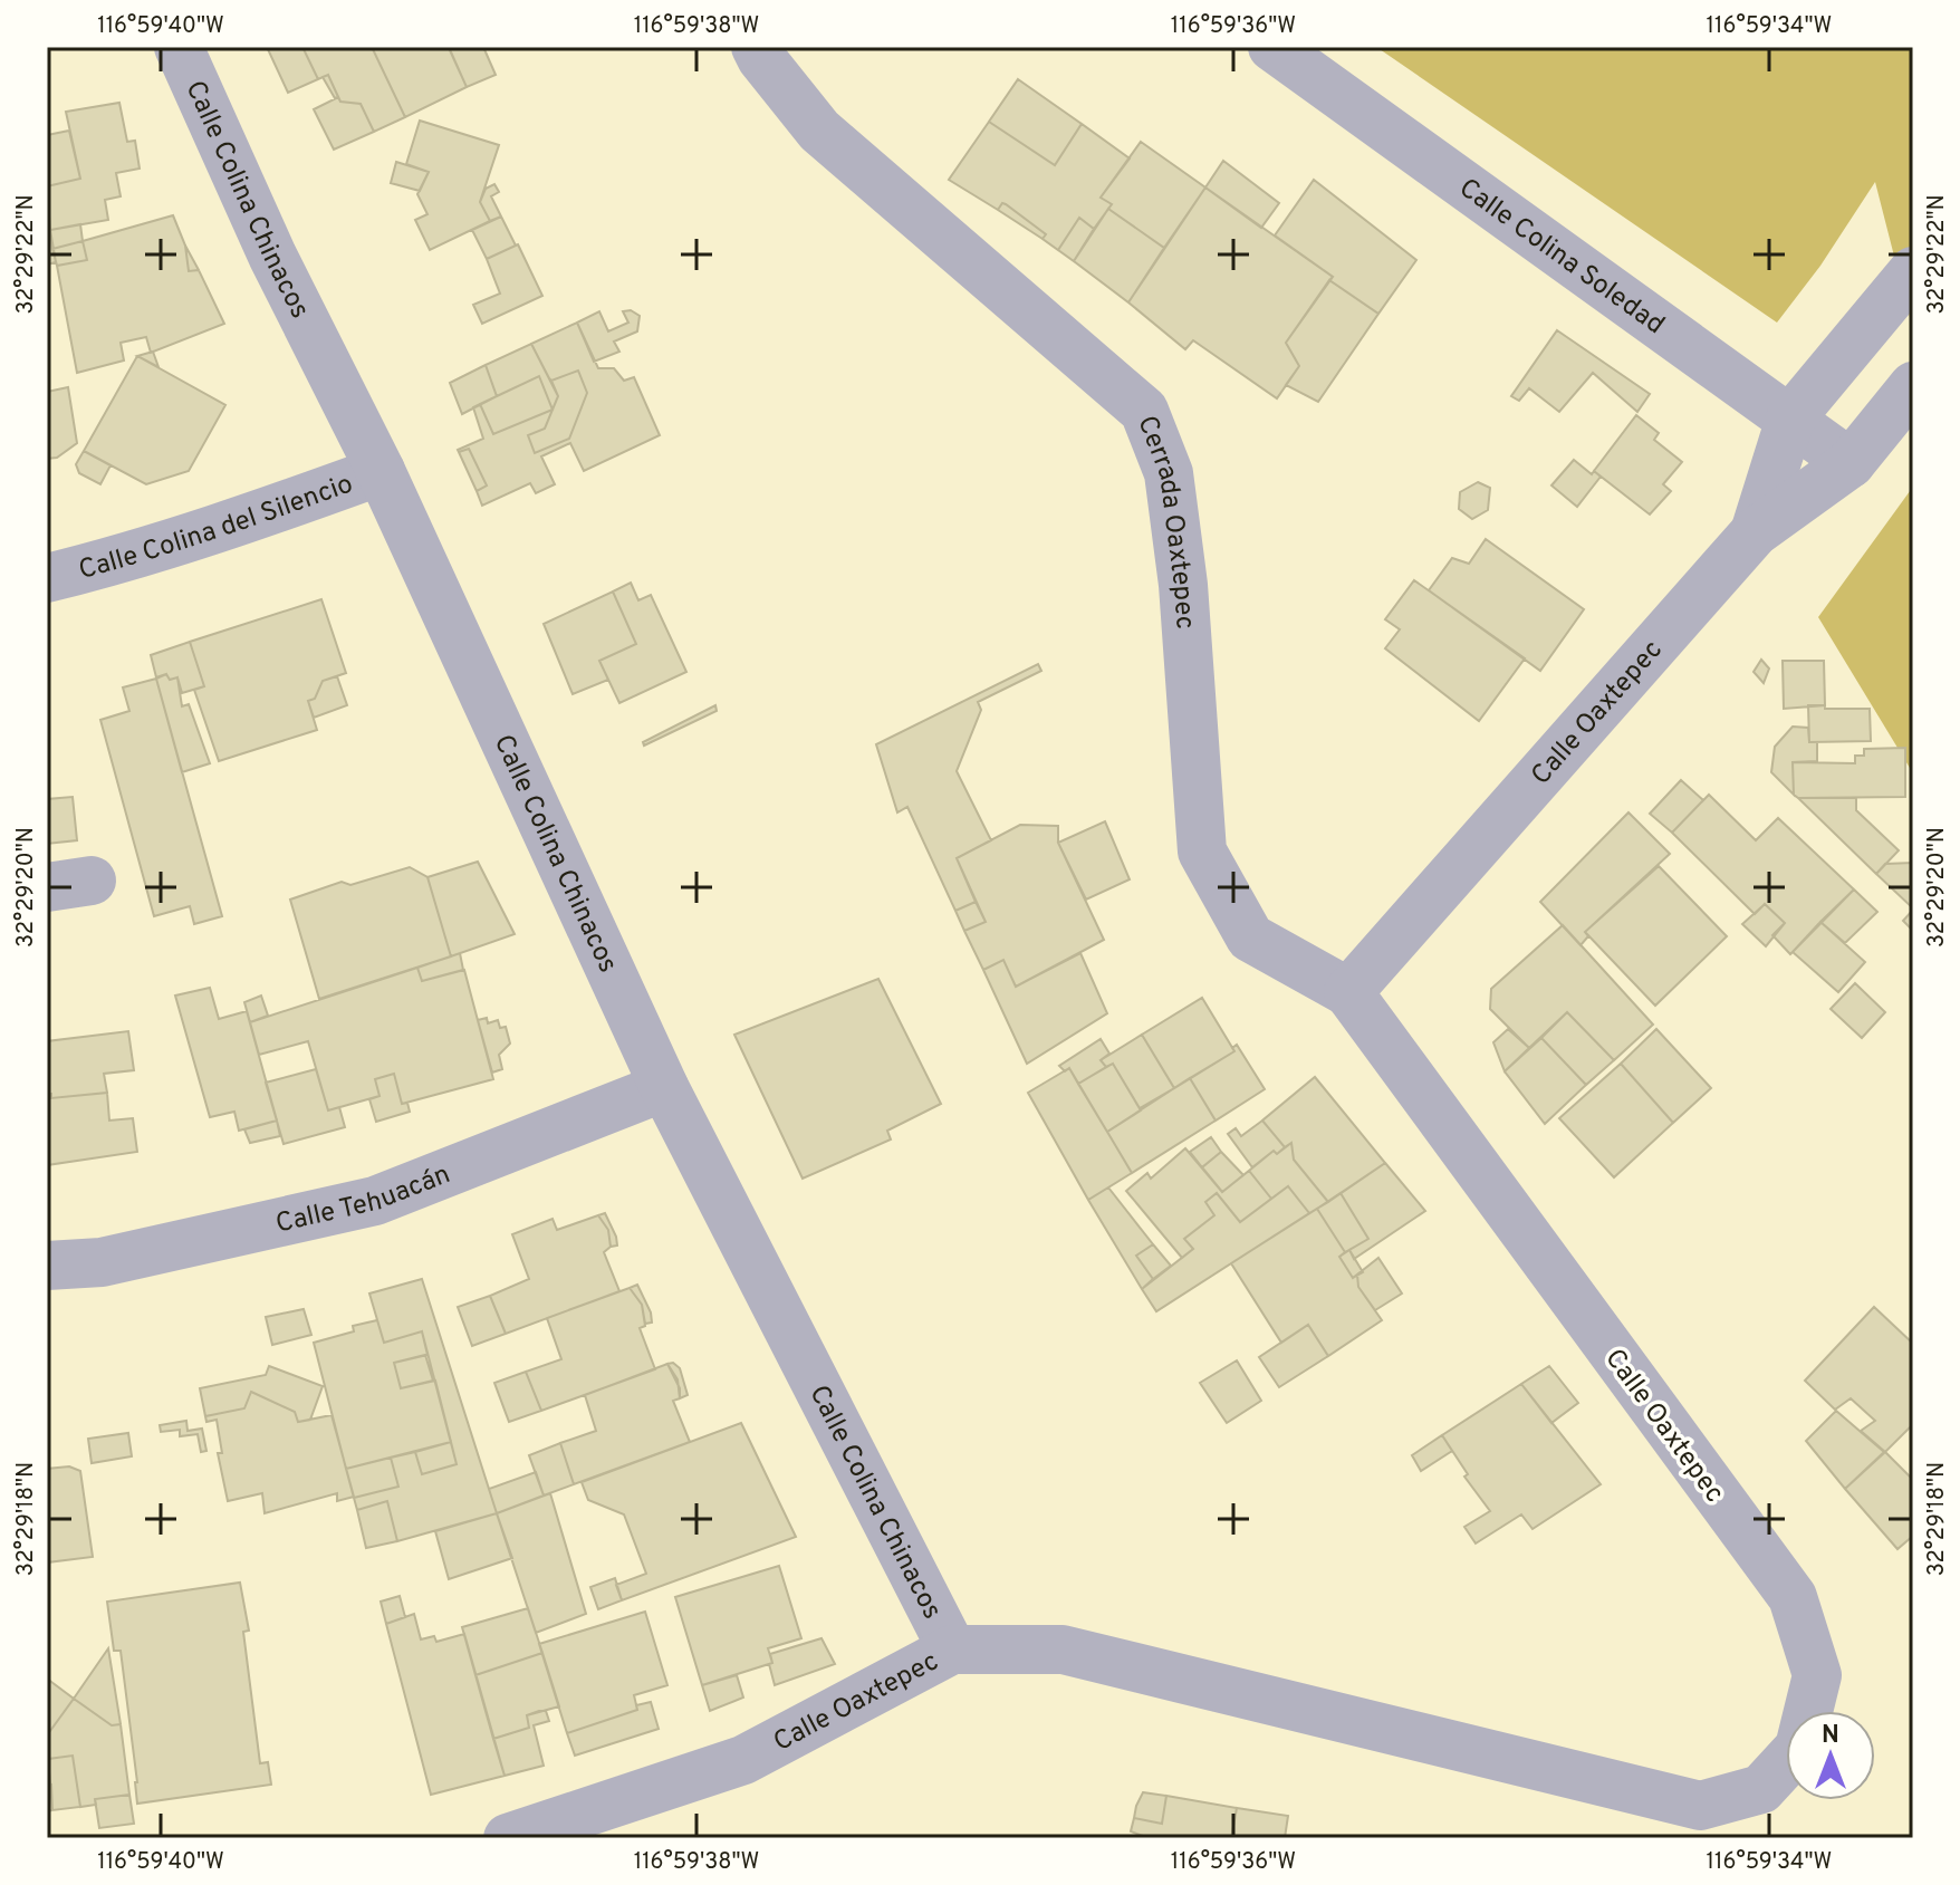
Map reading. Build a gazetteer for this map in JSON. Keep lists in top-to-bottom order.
{
  "streets": {
    "street": [
      "Calle Colina Chinacos",
      "Calle Colina Soledad",
      "Cerrada Oaxtepec",
      "Calle Colina del Silencio",
      "Calle Oaxtepec",
      "Calle Tehuacán"
    ]
  },
  "crossings": [
    ["Calle Colina Chinacos", "Calle Colina del Silencio"],
    ["Calle Colina Chinacos", "Calle Oaxtepec"],
    ["Calle Colina Chinacos", "Calle Tehuacán"],
    ["Calle Colina Soledad", "Calle Oaxtepec"],
    ["Cerrada Oaxtepec", "Calle Oaxtepec"]
  ],
  "north": "top",
  "coordinates": [
    "116°59'40\"W",
    "116°59'38\"W",
    "116°59'36\"W",
    "116°59'34\"W",
    "32°29'22\"N",
    "32°29'20\"N",
    "32°29'18\"N"
  ]
}
